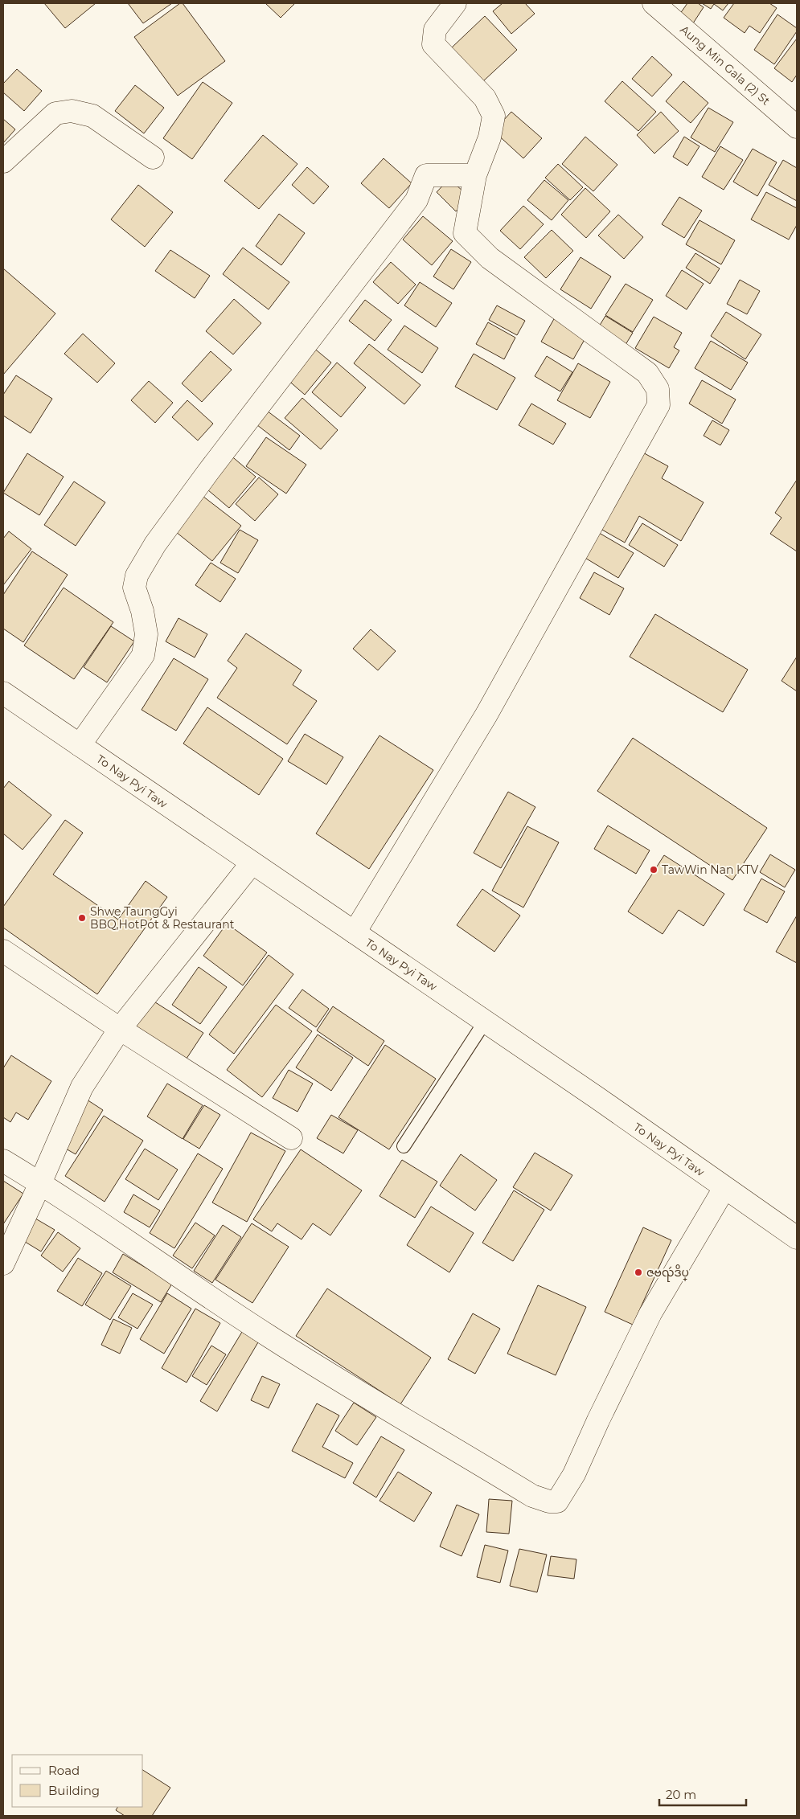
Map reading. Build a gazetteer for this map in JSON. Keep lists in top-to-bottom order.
{
  "streets": {
    "street": ["Aung Min Gala (2) St", "To Nay Pyi Taw"]
  },
  "places": ["TawWin Nan KTV", "Shwe TaungGyi BBQ,HotPot & Restaurant", "ဇဗၺဴဒိပ္"],
  "legend": ["Road", "Building"],
  "scale_bar": "20 m"
}
